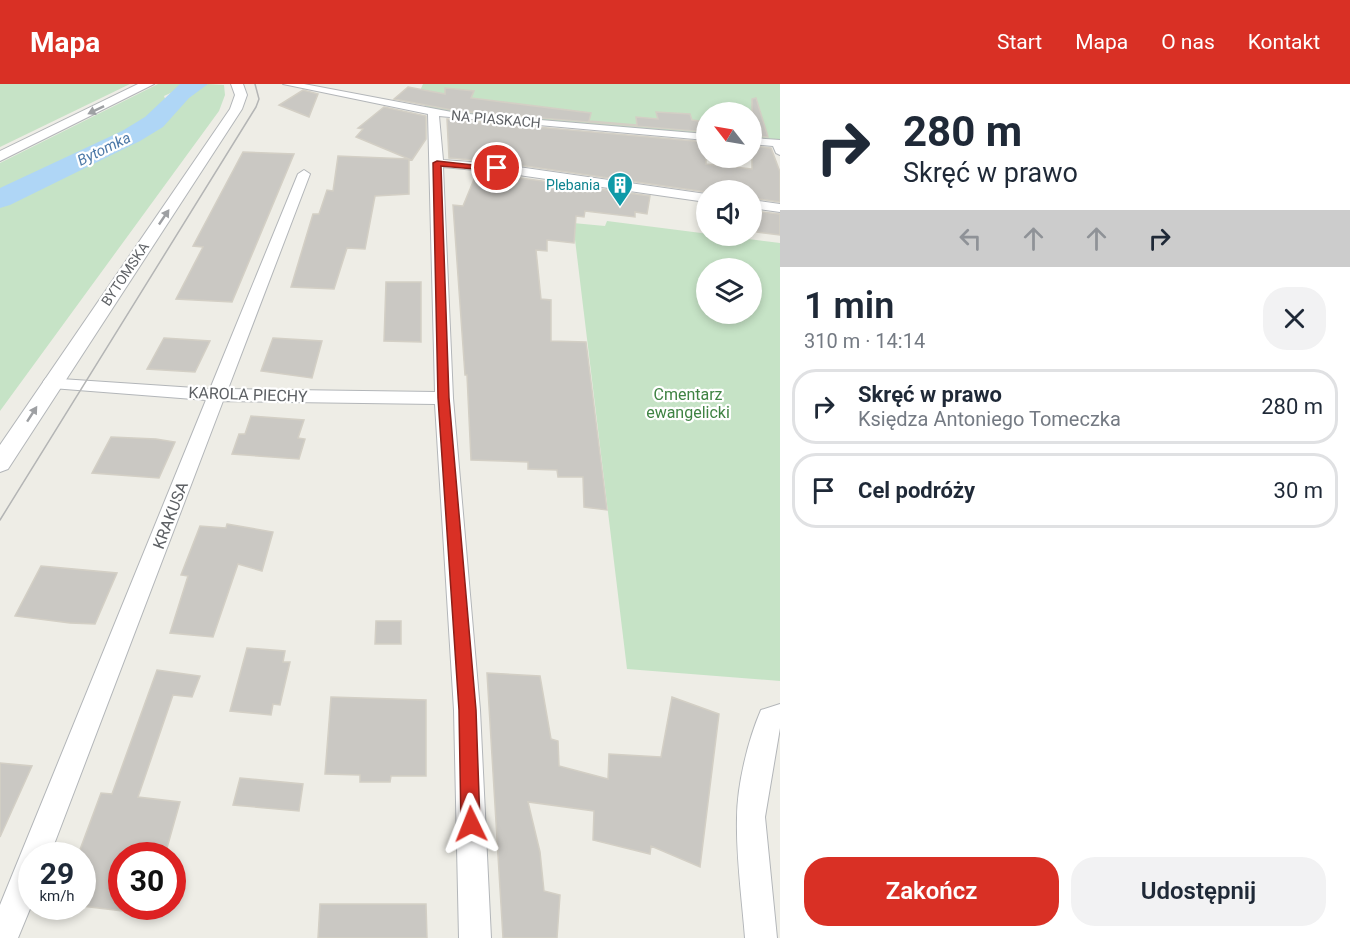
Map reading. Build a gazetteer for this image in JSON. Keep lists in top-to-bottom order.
{
  "streets": {
    "street": [
      "NA PIASKACH",
      "BYTOMSKA",
      "KAROLA PIECHY",
      "KRAKUSA"
    ]
  },
  "crossings": [
    ["BYTOMSKA", "KAROLA PIECHY"],
    ["KAROLA PIECHY", "KRAKUSA"]
  ],
  "one_way": ["BYTOMSKA"],
  "water": ["Bytomka"],
  "parks": ["Cmentarz ewangelicki"],
  "places": {
    "building": ["Plebania"]
  },
  "north": "top left",
  "page": {
    "header": "Mapa",
    "nav": [
      "Start",
      "Mapa",
      "O nas",
      "Kontakt"
    ],
    "turn": ["280 m", "Skręć w prawo"],
    "heading": ["1 min", "310 m · 14:14"],
    "list": [
      {
        "name": "Skręć w prawo",
        "note": "Księdza Antoniego Tomeczka",
        "value": "280 m"
      },
      {
        "name": "Cel podróży",
        "value": "30 m"
      }
    ],
    "speed": "29 km/h",
    "limit": "30",
    "buttons": ["Zakończ", "Udostępnij"]
  }
}
